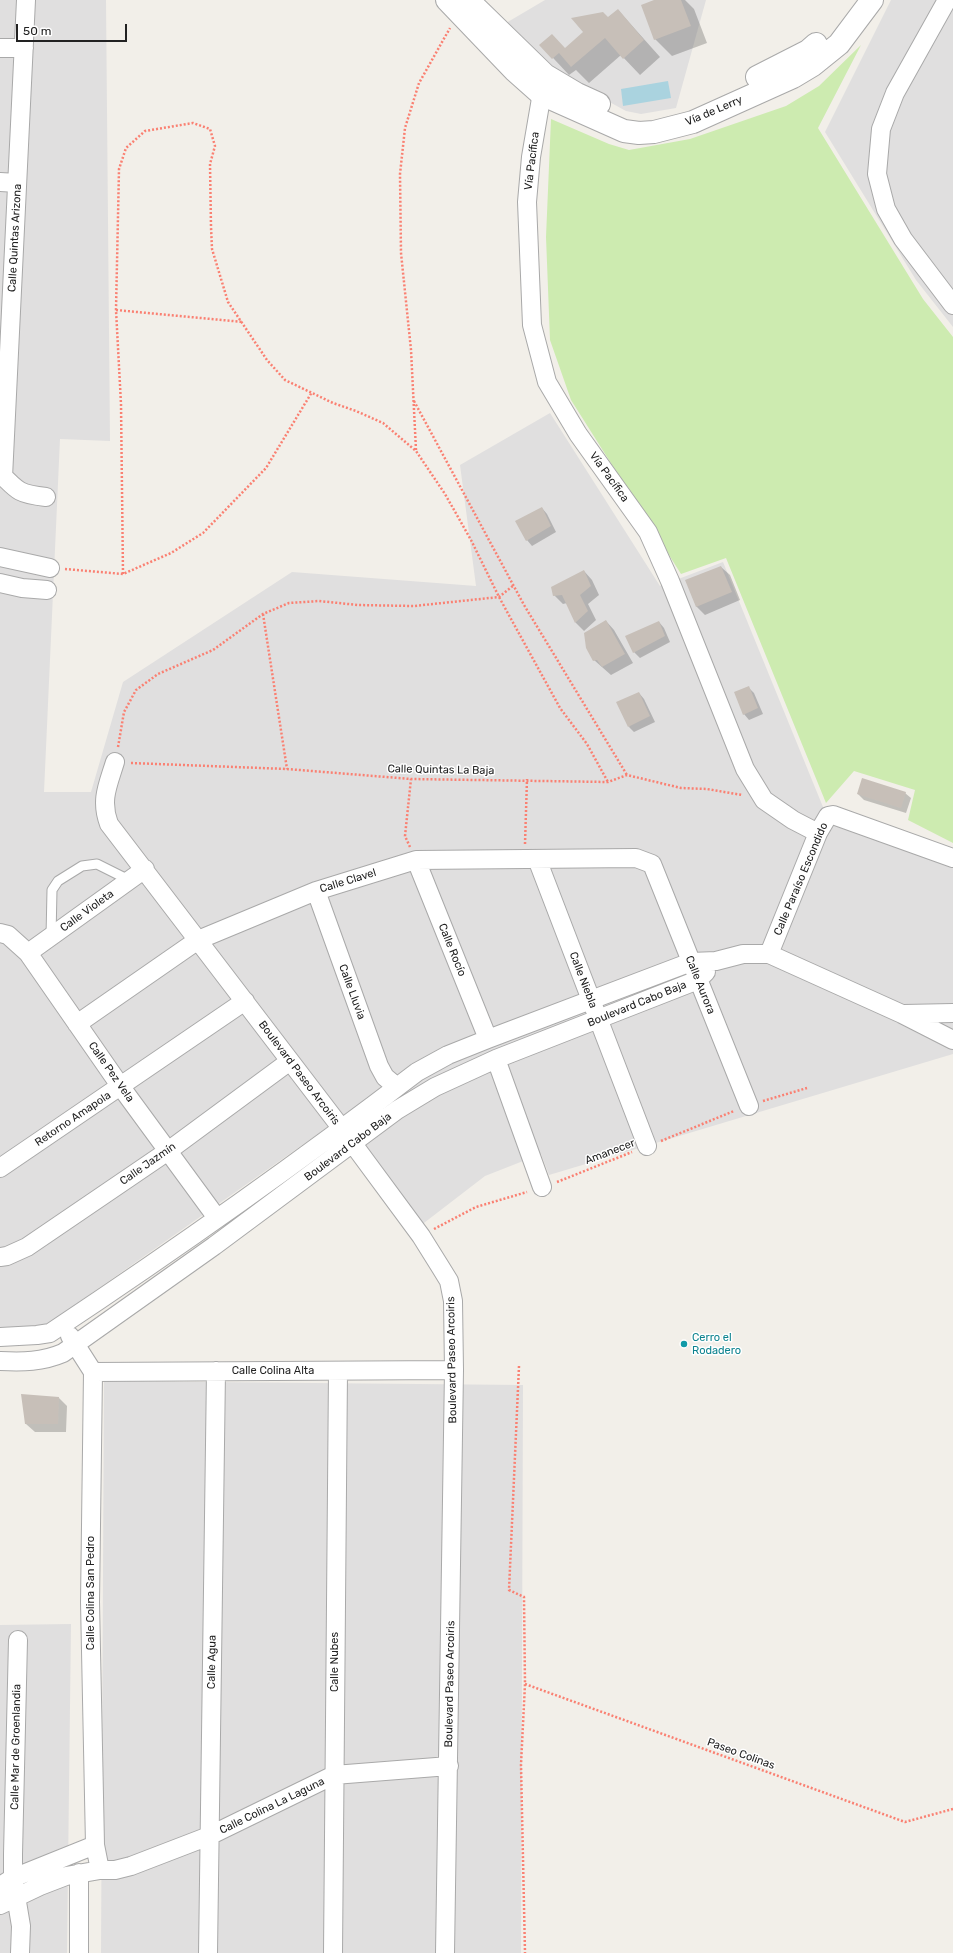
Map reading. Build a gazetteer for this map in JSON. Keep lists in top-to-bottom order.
{
  "streets": {
    "street": [
      "Vía de Lerry",
      "Vía Pacífica",
      "Calle Quintas Arizona",
      "Calle Paraíso Escondido",
      "Calle Clavel",
      "Calle Violeta",
      "Calle Rocío",
      "Calle Niebla",
      "Calle Aurora",
      "Calle Lluvia",
      "Boulevard Cabo Baja",
      "Calle Pez Vela",
      "Boulevard Paseo Arcoiris",
      "Retorno Amapola",
      "Calle Jazmín",
      "Calle Colina Alta",
      "Calle Colina San Pedro",
      "Calle Agua",
      "Calle Nubes",
      "Calle Mar de Groenlandia",
      "Calle Colina La Laguna"
    ],
    "path": ["Calle Quintas La Baja", "Amanecer", "Paseo Colinas"]
  },
  "crossings": [
    ["Vía de Lerry", "Vía Pacífica"],
    ["Vía Pacífica", "Calle Paraíso Escondido"],
    ["Calle Quintas La Baja", "Boulevard Paseo Arcoiris"],
    ["Calle Paraíso Escondido", "Boulevard Cabo Baja"],
    ["Calle Clavel", "Calle Rocío"],
    ["Calle Clavel", "Calle Niebla"],
    ["Calle Clavel", "Calle Aurora"],
    ["Calle Clavel", "Calle Lluvia"],
    ["Calle Clavel", "Calle Pez Vela"],
    ["Calle Clavel", "Boulevard Paseo Arcoiris"],
    ["Calle Violeta", "Calle Pez Vela"],
    ["Calle Violeta", "Boulevard Paseo Arcoiris"],
    ["Calle Rocío", "Boulevard Cabo Baja"],
    ["Calle Niebla", "Boulevard Cabo Baja"],
    ["Calle Niebla", "Amanecer"],
    ["Calle Aurora", "Boulevard Cabo Baja"],
    ["Calle Aurora", "Amanecer"],
    ["Calle Lluvia", "Boulevard Cabo Baja"],
    ["Boulevard Cabo Baja", "Calle Pez Vela"],
    ["Boulevard Cabo Baja", "Boulevard Paseo Arcoiris"],
    ["Calle Pez Vela", "Retorno Amapola"],
    ["Calle Pez Vela", "Calle Jazmín"],
    ["Boulevard Paseo Arcoiris", "Retorno Amapola"],
    ["Boulevard Paseo Arcoiris", "Amanecer"],
    ["Boulevard Paseo Arcoiris", "Calle Jazmín"],
    ["Boulevard Paseo Arcoiris", "Calle Colina Alta"],
    ["Boulevard Paseo Arcoiris", "Calle Colina La Laguna"],
    ["Calle Colina Alta", "Calle Colina San Pedro"],
    ["Calle Colina Alta", "Calle Agua"],
    ["Calle Colina Alta", "Calle Nubes"],
    ["Calle Colina San Pedro", "Calle Colina La Laguna"],
    ["Calle Agua", "Calle Colina La Laguna"],
    ["Calle Nubes", "Calle Colina La Laguna"]
  ],
  "places": ["Cerro el Rodadero"],
  "scale_bar": "50 m"
}
